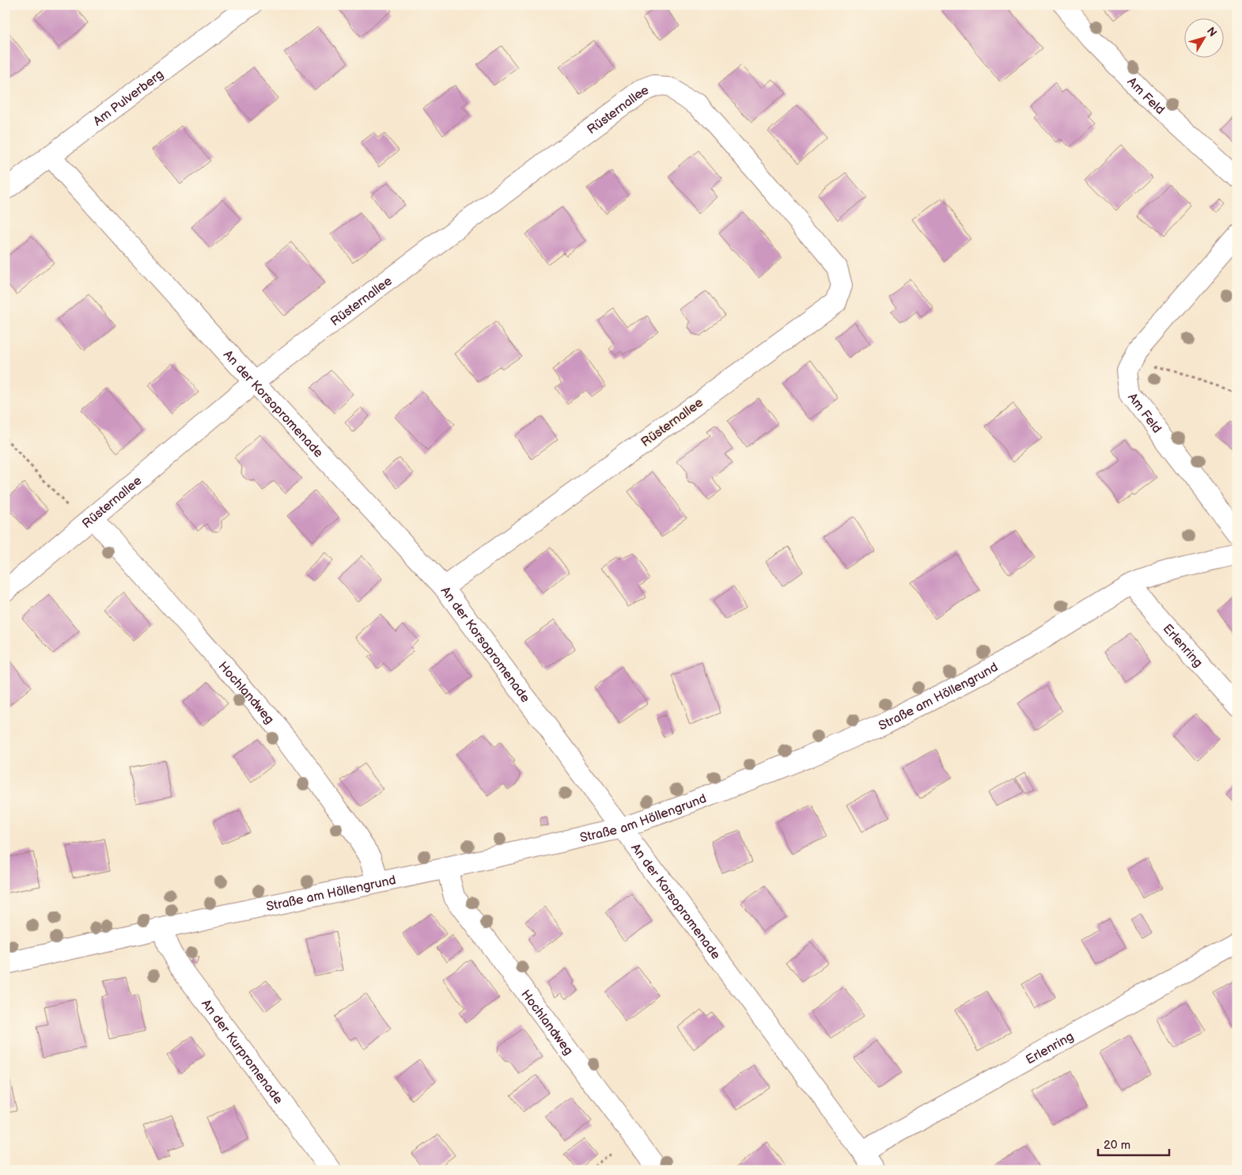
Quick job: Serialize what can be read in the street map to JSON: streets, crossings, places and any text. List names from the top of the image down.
{
  "streets": {
    "street": [
      "Am Feld",
      "Am Pulverberg",
      "Rüsternallee",
      "An der Korsopromenade",
      "Erlenring",
      "Hochlandweg",
      "Straße am Höllengrund",
      "An der Kurpromenade"
    ]
  },
  "crossings": [
    ["Am Pulverberg", "An der Korsopromenade"],
    ["Rüsternallee", "An der Korsopromenade"],
    ["Rüsternallee", "Hochlandweg"],
    ["An der Korsopromenade", "Erlenring"],
    ["An der Korsopromenade", "Straße am Höllengrund"],
    ["Erlenring", "Straße am Höllengrund"],
    ["Hochlandweg", "Straße am Höllengrund"],
    ["Straße am Höllengrund", "An der Kurpromenade"]
  ],
  "scale_bar": "20 m",
  "north": "top right"
}
